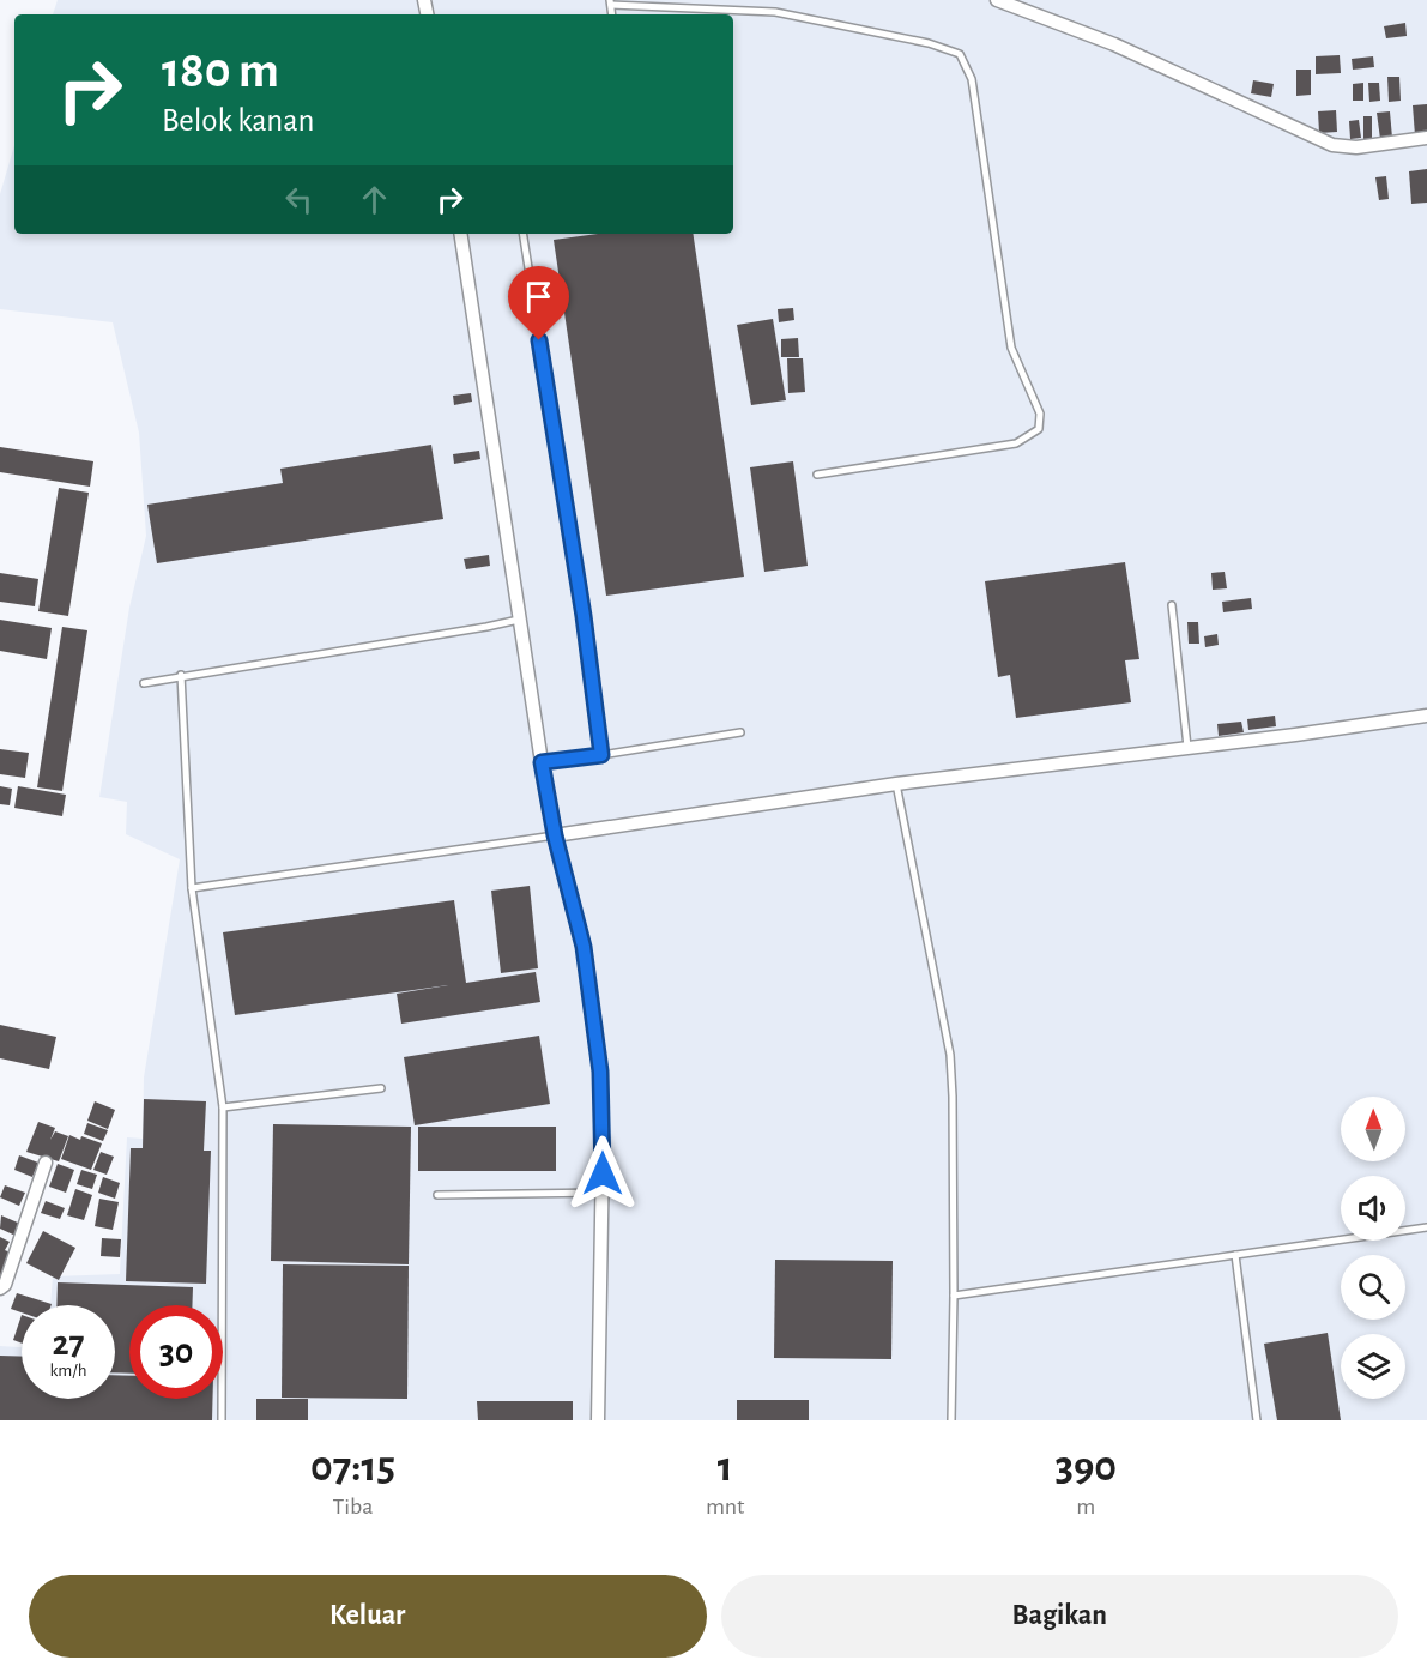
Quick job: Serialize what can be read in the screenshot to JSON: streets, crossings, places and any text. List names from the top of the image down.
{
  "north": "top",
  "page": {
    "turn": ["180 m", "Belok kanan"],
    "speed": "27 km/h",
    "limit": "30",
    "eta": [
      "07:15",
      "Tiba",
      "1",
      "mnt",
      "390",
      "m"
    ],
    "buttons": ["Keluar", "Bagikan"]
  }
}
